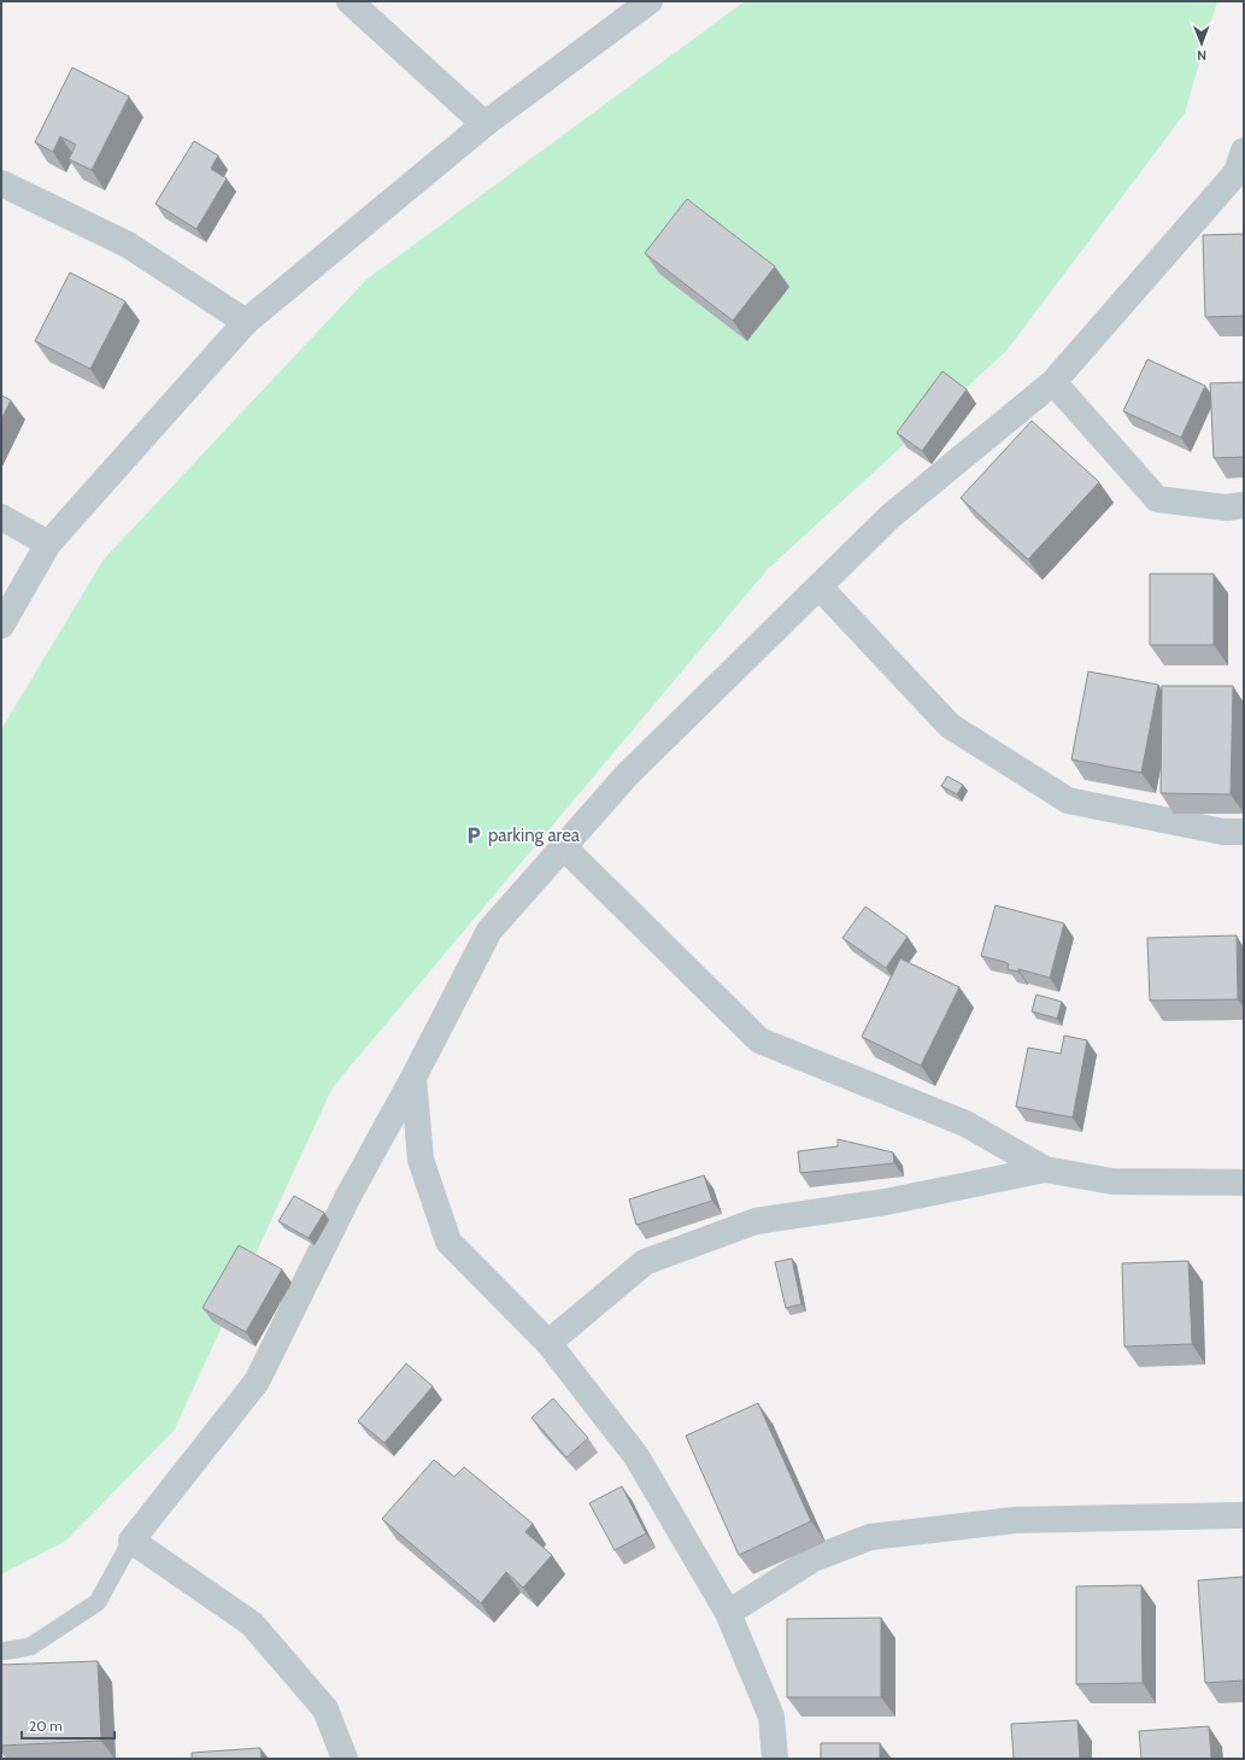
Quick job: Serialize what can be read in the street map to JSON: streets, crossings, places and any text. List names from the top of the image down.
{
  "places": {
    "parking": ["parking area"]
  },
  "scale_bar": "20 m",
  "north": "bottom"
}
